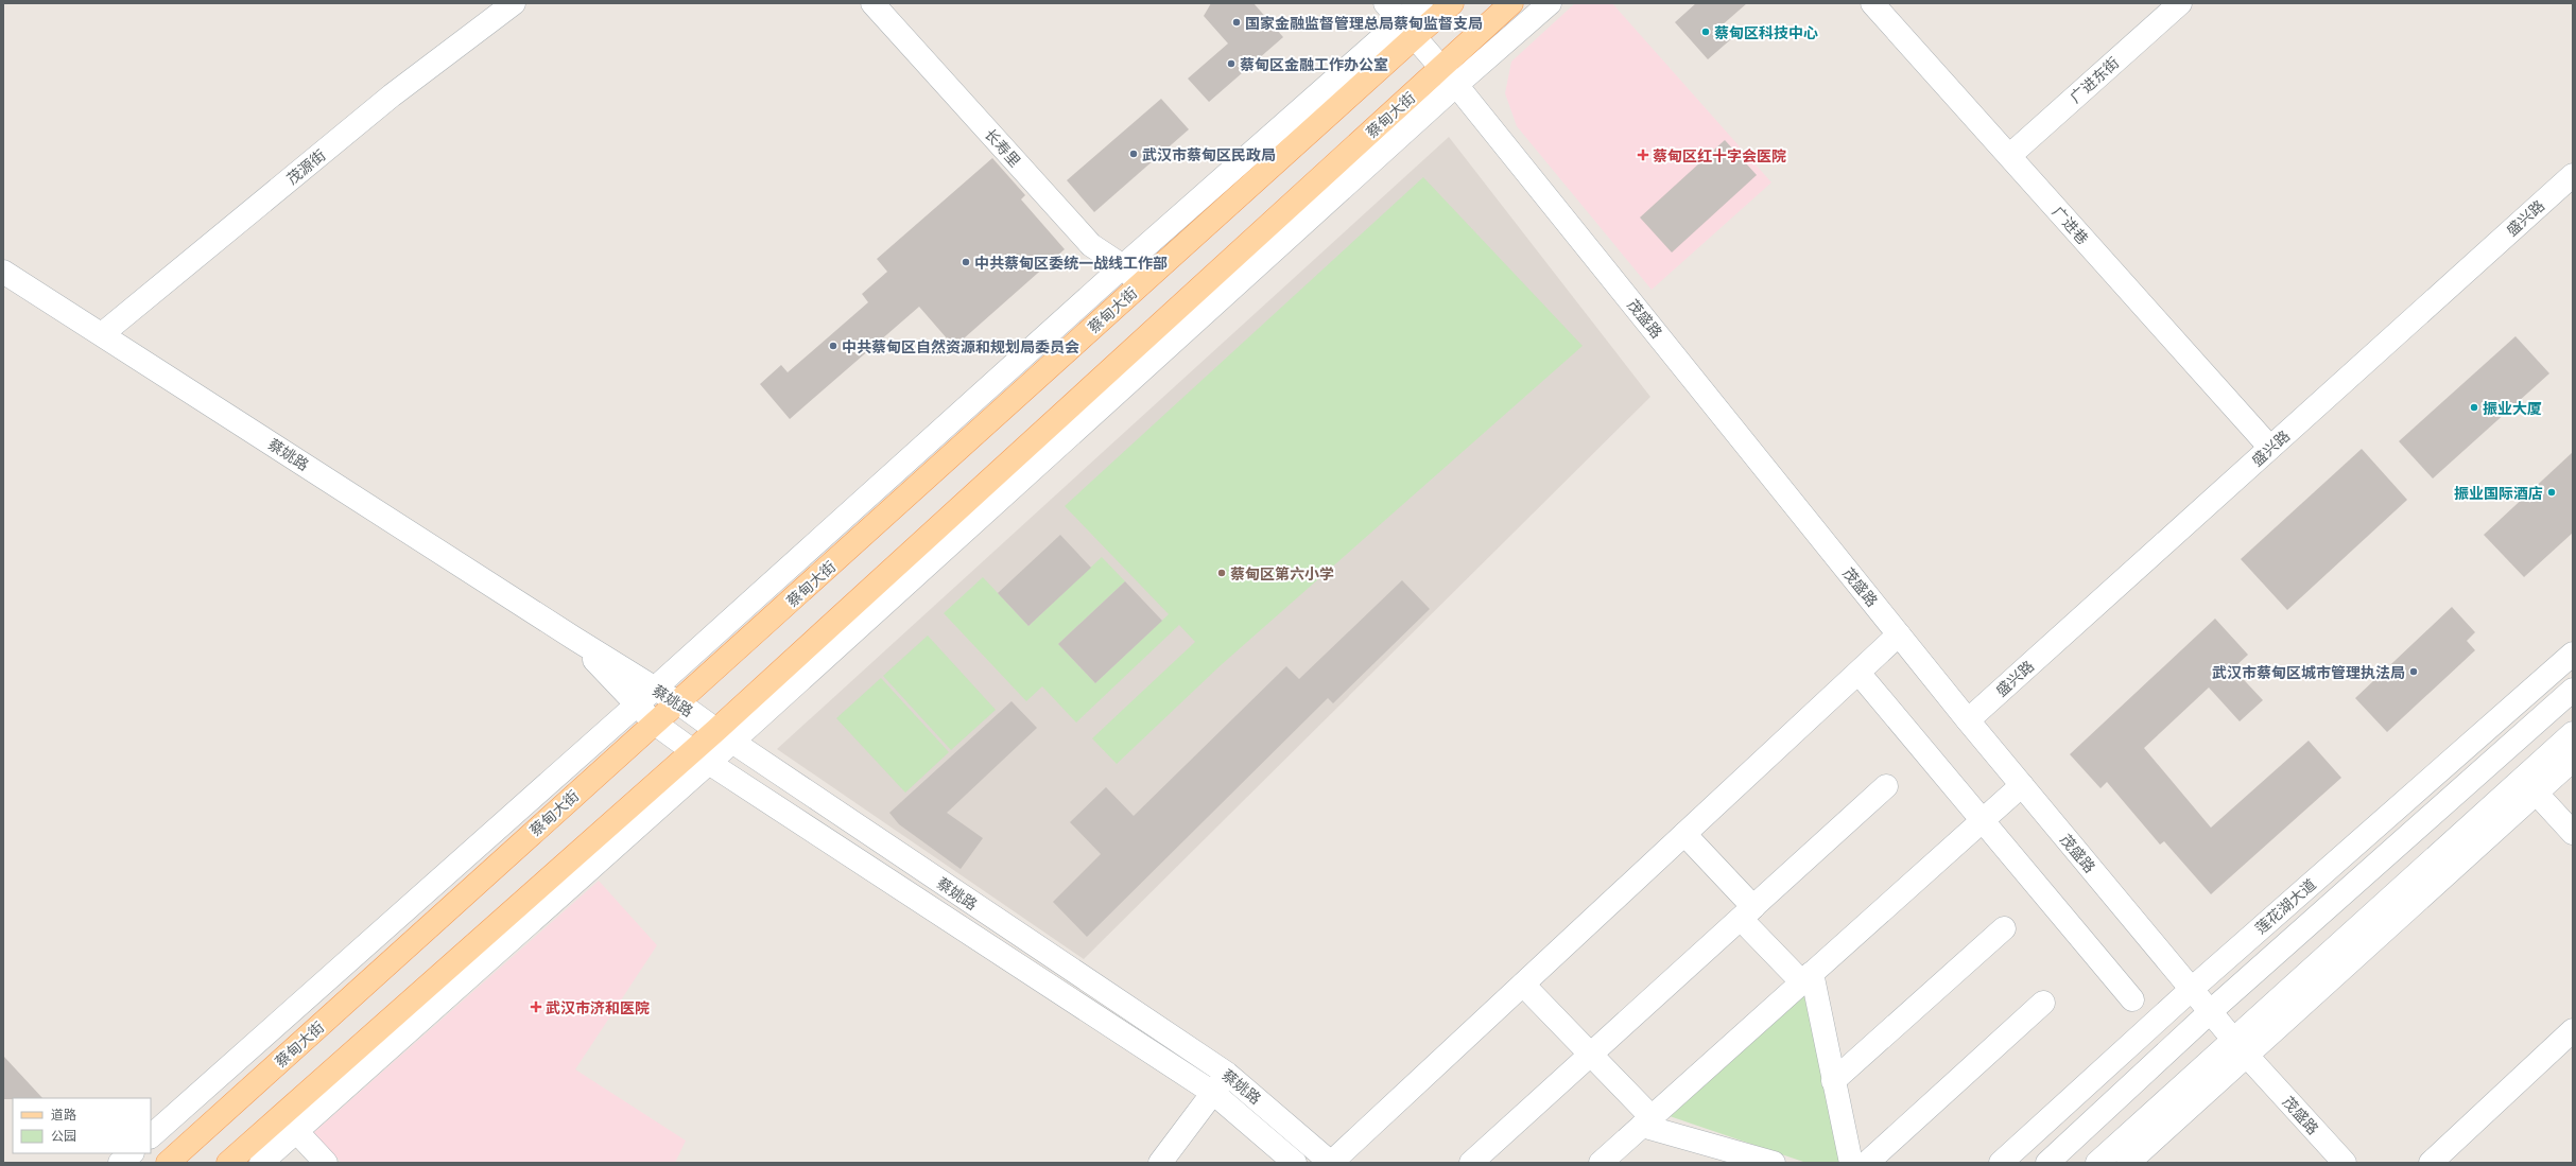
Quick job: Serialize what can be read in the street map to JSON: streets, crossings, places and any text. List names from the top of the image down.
{
  "streets": {
    "main road": ["蔡甸大街"],
    "street": [
      "广进东街",
      "长寿里",
      "茂源街",
      "盛兴路",
      "广进巷",
      "茂盛路",
      "蔡姚路",
      "莲花湖大道"
    ]
  },
  "crossings": [
    ["广进东街", "广进巷"],
    ["蔡甸大街", "长寿里"],
    ["蔡甸大街", "茂盛路"],
    ["蔡甸大街", "蔡姚路"],
    ["茂源街", "蔡姚路"],
    ["盛兴路", "广进巷"],
    ["盛兴路", "茂盛路"],
    ["茂盛路", "莲花湖大道"]
  ],
  "places": {
    "other": [
      "国家金融监督管理总局蔡甸监督支局",
      "蔡甸区科技中心",
      "蔡甸区金融工作办公室",
      "武汉市蔡甸区民政局",
      "中共蔡甸区委统一战线工作部",
      "中共蔡甸区自然资源和规划局委员会",
      "振业大厦",
      "振业国际酒店",
      "蔡甸区第六小学",
      "武汉市蔡甸区城市管理执法局"
    ],
    "health": ["蔡甸区红十字会医院", "武汉市济和医院"]
  },
  "legend": ["道路", "公园"]
}
